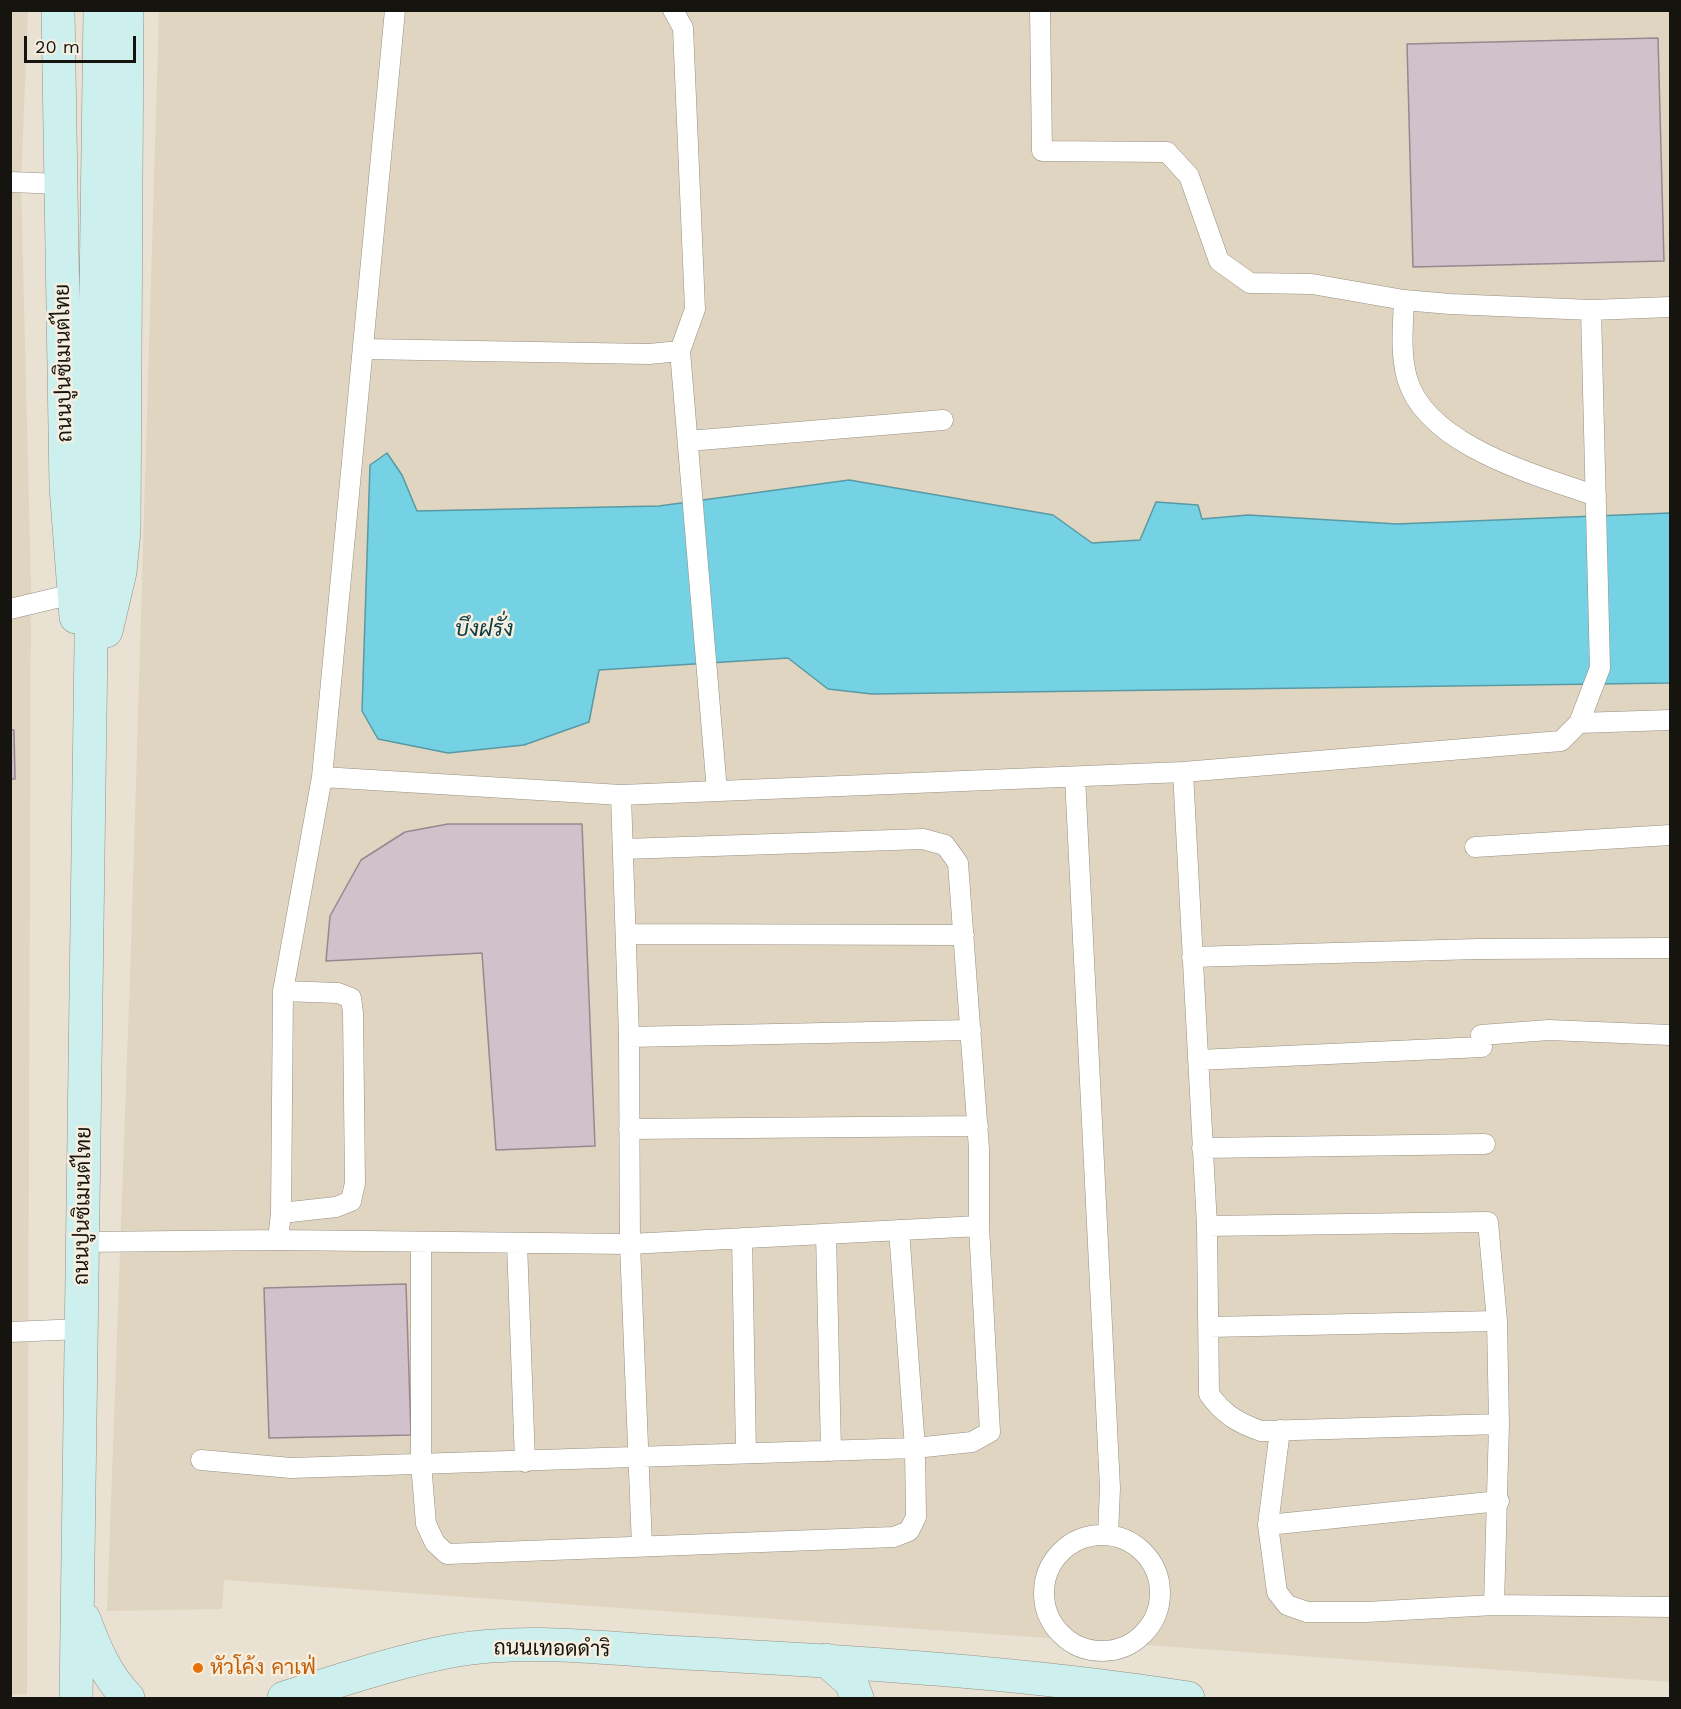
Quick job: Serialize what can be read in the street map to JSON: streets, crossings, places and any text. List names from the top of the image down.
{
  "streets": {
    "street": ["ถนนปูนซิเมนต์ไทย", "ถนนเทอดดำริ"]
  },
  "water": ["บึงฝรั่ง"],
  "places": ["หัวโค้ง คาเฟ่"],
  "scale_bar": "20 m"
}
